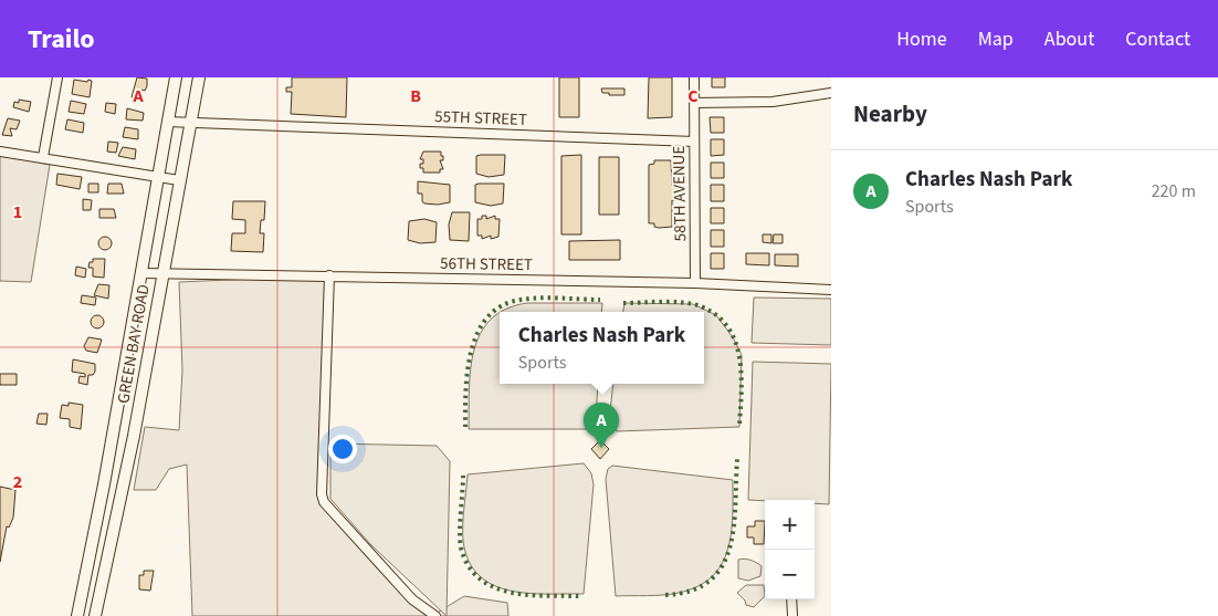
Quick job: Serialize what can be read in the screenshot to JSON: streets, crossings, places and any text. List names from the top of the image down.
{
  "streets": {
    "main road": ["GREEN BAY ROAD"],
    "street": ["55TH STREET", "58TH AVENUE", "56TH STREET"]
  },
  "crossings": [
    ["55TH STREET", "58TH AVENUE"],
    ["55TH STREET", "GREEN BAY ROAD"],
    ["58TH AVENUE", "56TH STREET"],
    ["56TH STREET", "GREEN BAY ROAD"]
  ],
  "page": {
    "header": "Trailo",
    "nav": [
      "Home",
      "Map",
      "About",
      "Contact"
    ],
    "heading": "Nearby",
    "list": [
      {
        "mark": "A",
        "name": "Charles Nash Park",
        "note": "Sports",
        "value": "220 m"
      }
    ],
    "popup": ["Charles Nash Park", "Sports"],
    "pins": "A",
    "map_buttons": ["+", "−"]
  },
  "grid": {
    "columns": ["A", "B", "C"],
    "rows": ["1", "2"]
  }
}
